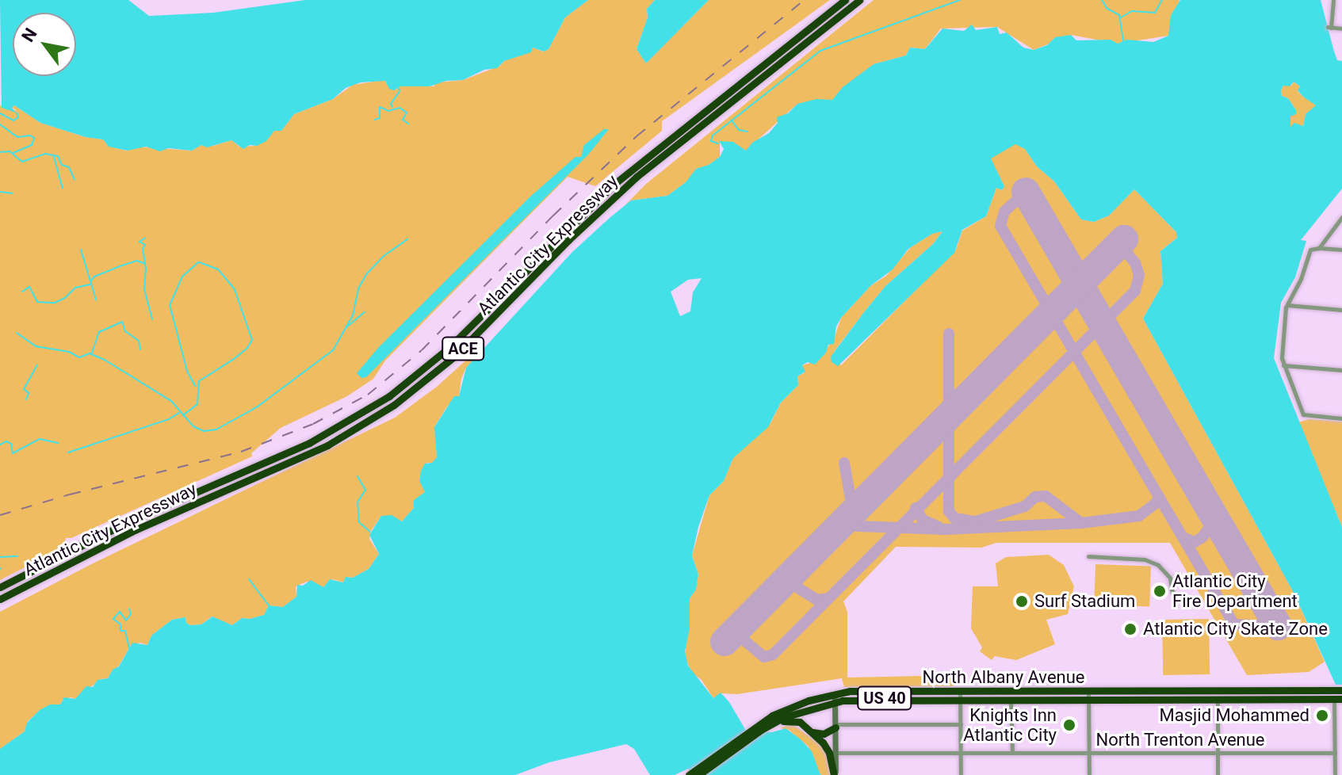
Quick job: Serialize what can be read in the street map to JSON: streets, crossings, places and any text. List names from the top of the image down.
{
  "streets": {
    "highway": [
      "Atlantic City Expressway",
      "ACE",
      "North Albany Avenue",
      "US 40"
    ],
    "street": ["North Trenton Avenue"]
  },
  "places": [
    "Atlantic City Fire Department",
    "Surf Stadium",
    "Atlantic City Skate Zone",
    "Masjid Mohammed",
    "Knights Inn Atlantic City"
  ],
  "north": "top left"
}
